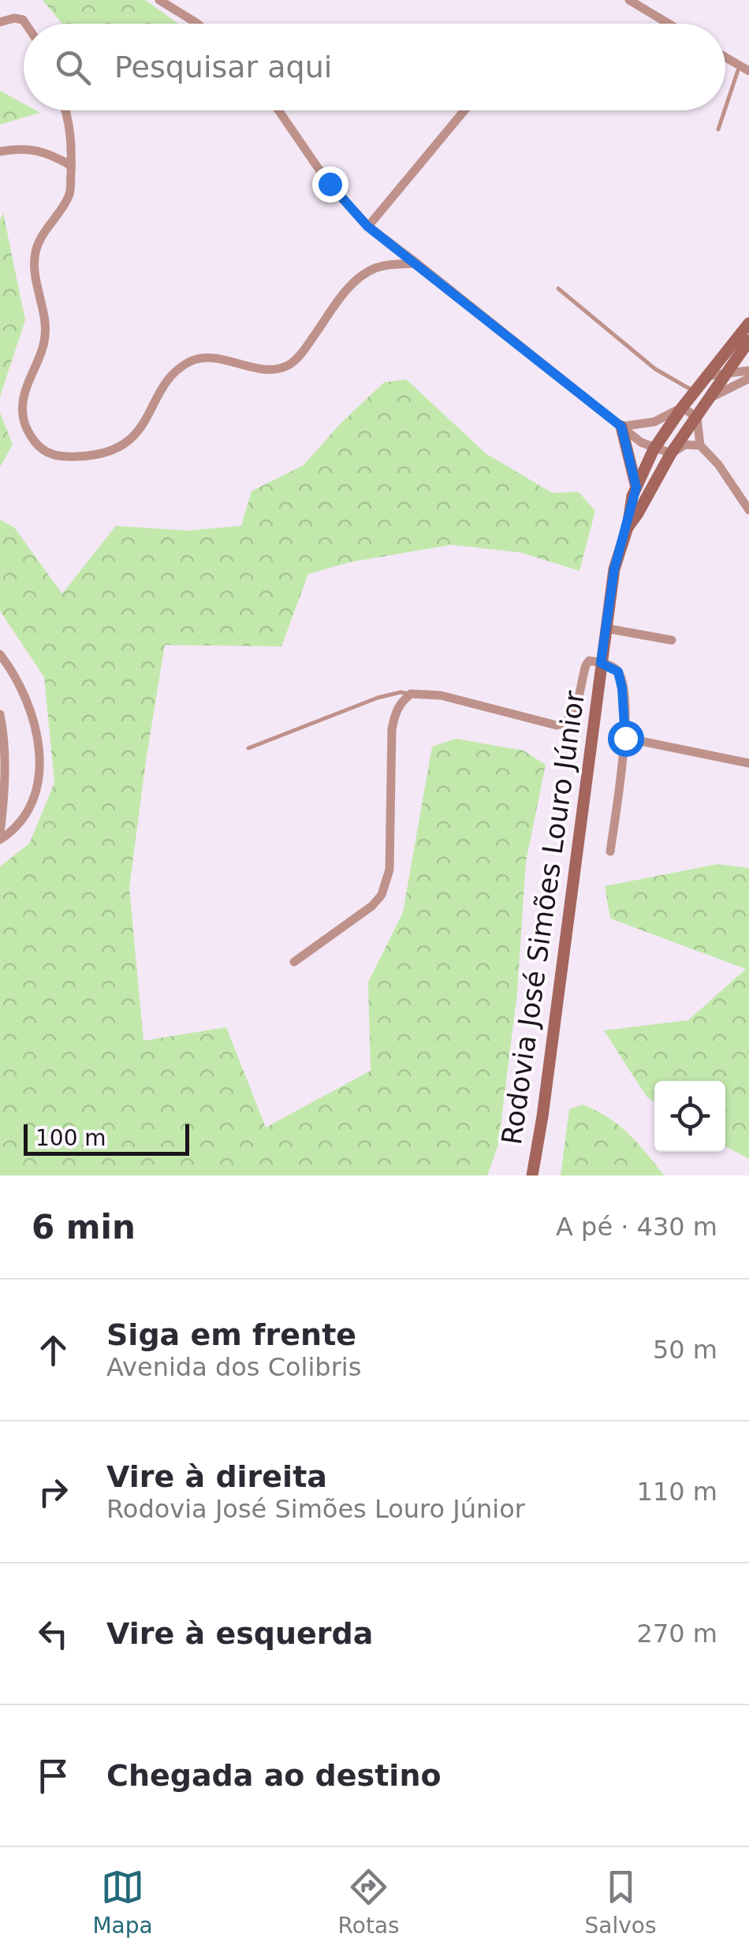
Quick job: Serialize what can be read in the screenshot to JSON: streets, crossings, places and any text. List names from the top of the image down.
{
  "streets": {
    "main road": ["Rodovia José Simões Louro Júnior"]
  },
  "scale_bar": "100 m",
  "page": {
    "search": "Pesquisar aqui",
    "scale": "100 m",
    "heading": ["6 min", "A pé · 430 m"],
    "list": [
      ["Siga em frente", "Avenida dos Colibris", "50 m"],
      ["Vire à direita", "Rodovia José Simões Louro Júnior", "110 m"],
      ["Vire à esquerda", "270 m"],
      "Chegada ao destino"
    ],
    "nav": ["Mapa", "Rotas", "Salvos"]
  }
}
